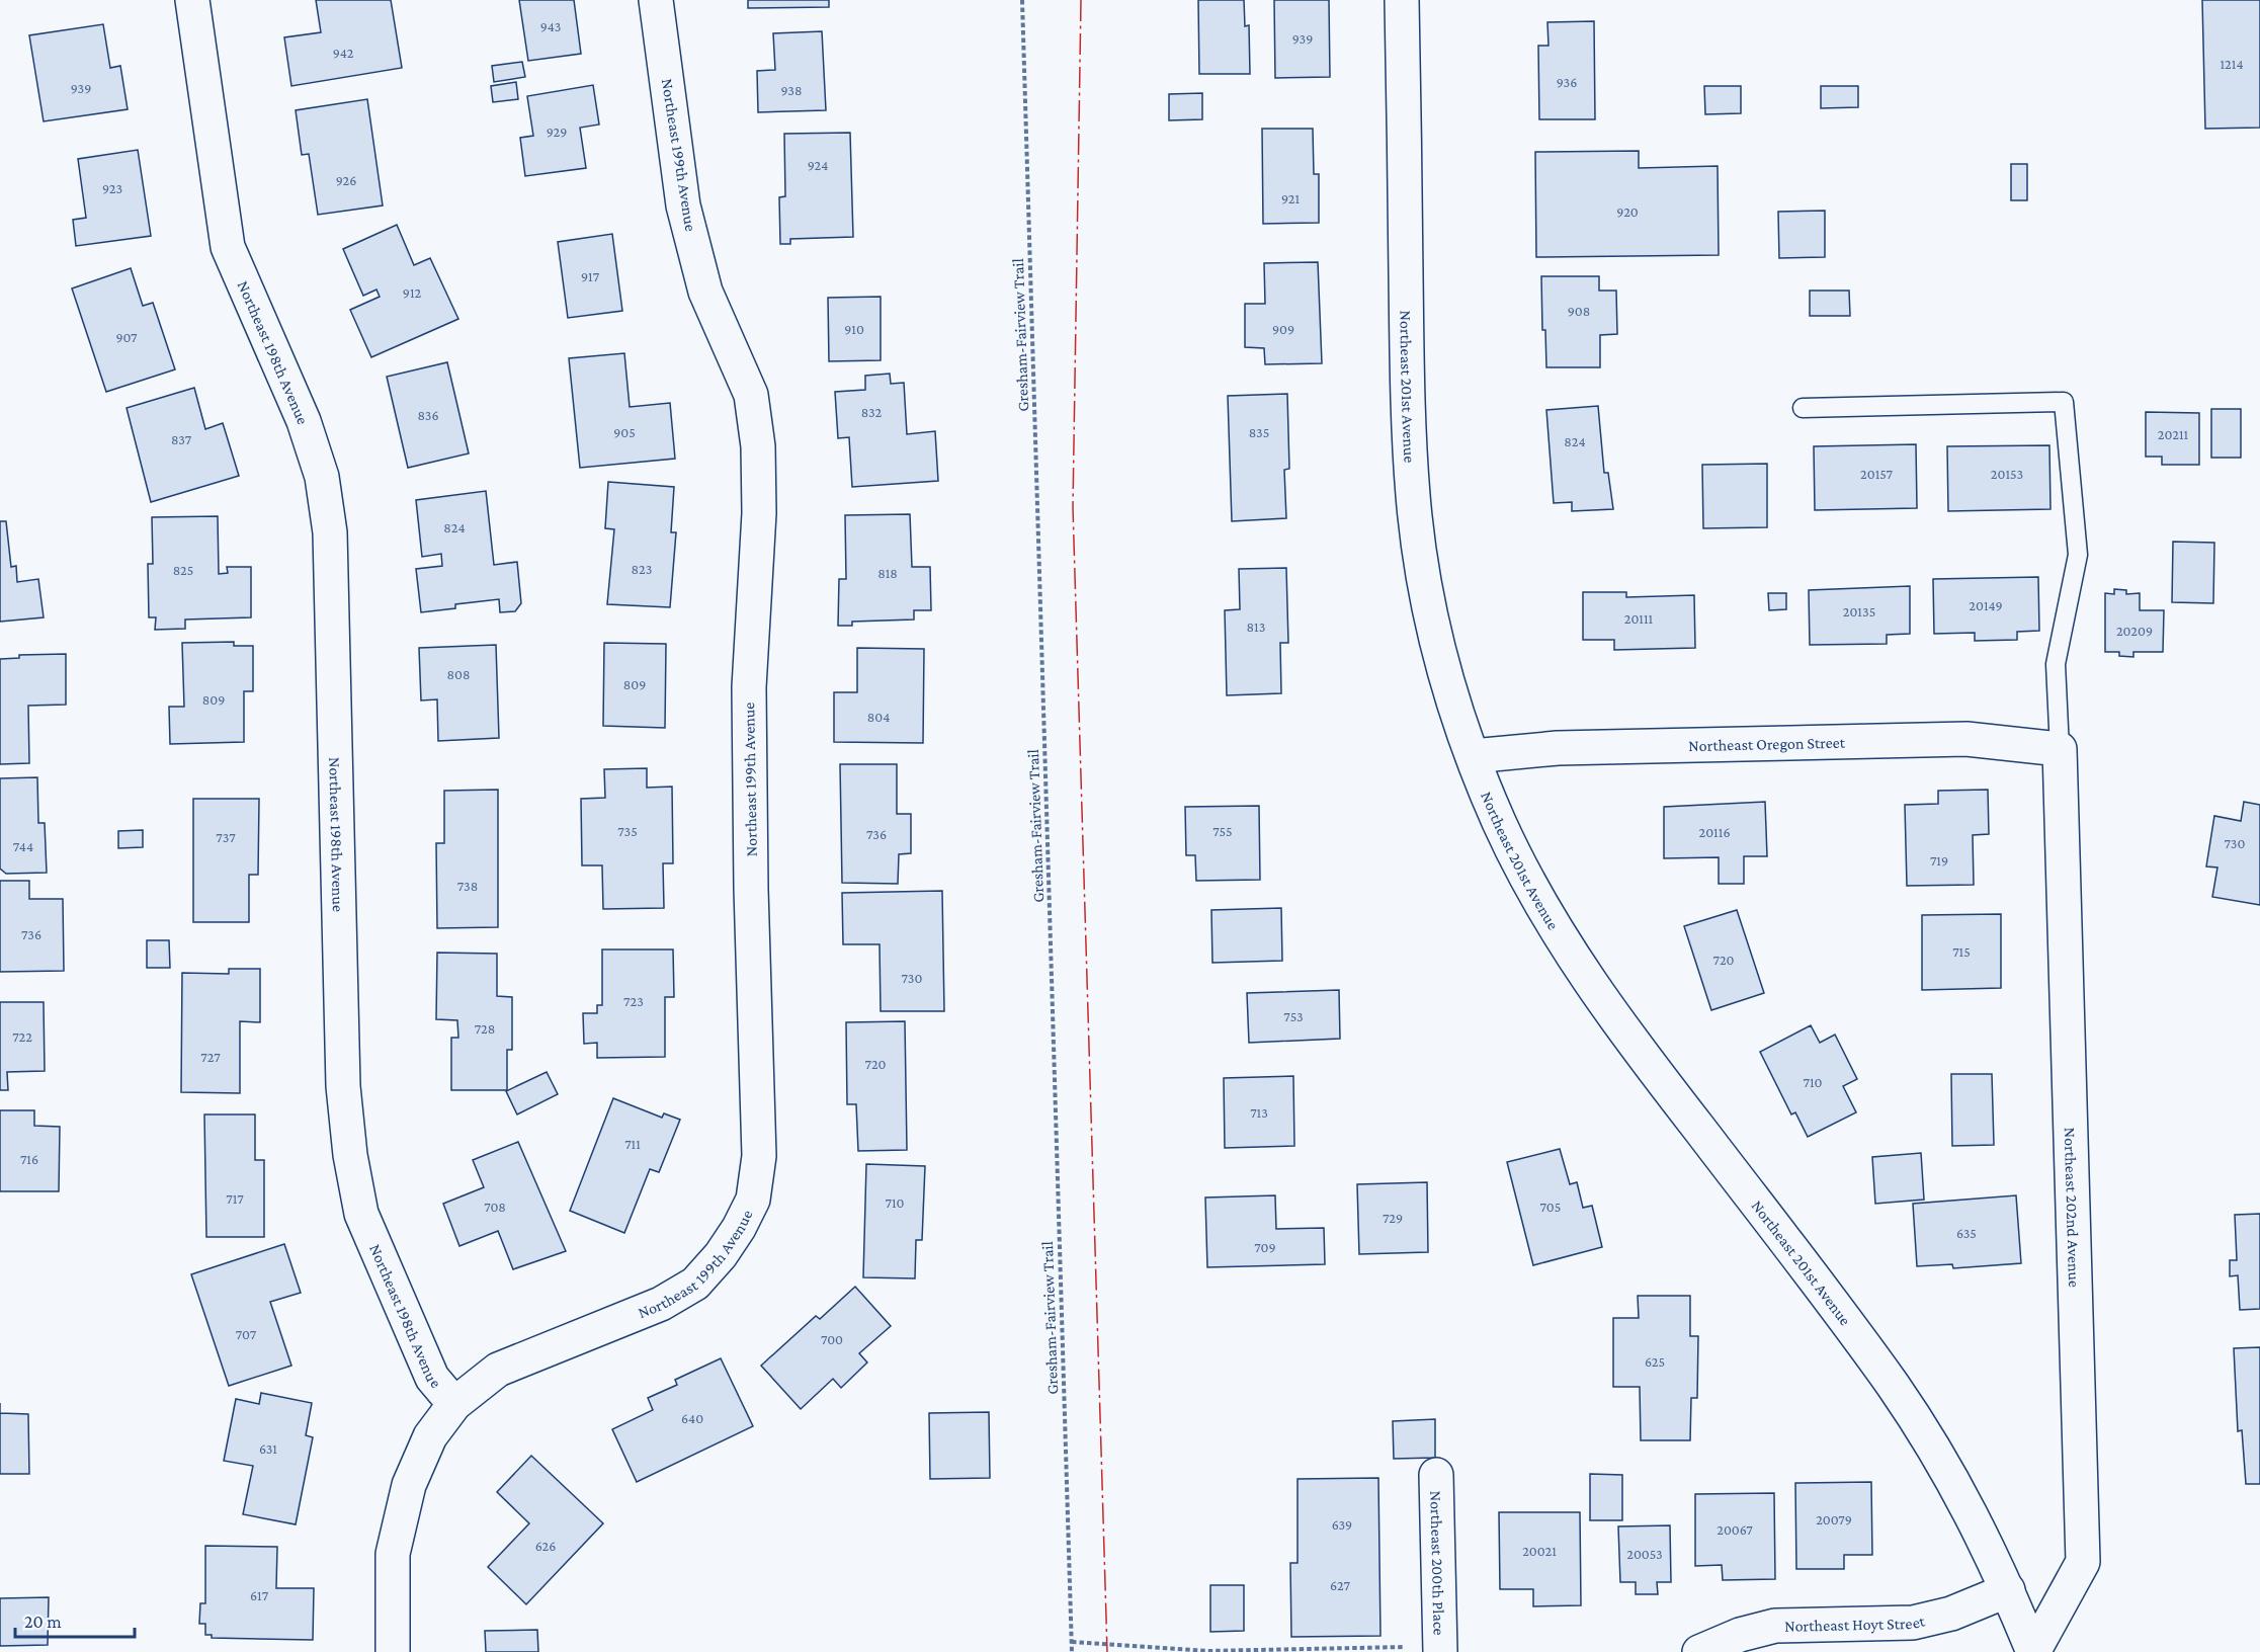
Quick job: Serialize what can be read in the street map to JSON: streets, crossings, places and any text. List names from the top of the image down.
{
  "streets": {
    "street": [
      "Northeast 199th Avenue",
      "Northeast 198th Avenue",
      "Northeast 201st Avenue",
      "Northeast Oregon Street",
      "Northeast 202nd Avenue",
      "Northeast 200th Place",
      "Northeast Hoyt Street"
    ],
    "path": ["Gresham-Fairview Trail"]
  },
  "crossings": [
    ["Northeast 199th Avenue", "Northeast 198th Avenue"],
    ["Northeast 201st Avenue", "Northeast Oregon Street"],
    ["Northeast 201st Avenue", "Northeast 202nd Avenue"],
    ["Northeast 201st Avenue", "Northeast Hoyt Street"],
    ["Northeast Oregon Street", "Northeast 202nd Avenue"],
    ["Northeast 202nd Avenue", "Northeast Hoyt Street"]
  ],
  "house_numbers": [
    "943",
    "939",
    "942",
    "1214",
    "936",
    "939",
    "938",
    "929",
    "924",
    "926",
    "923",
    "921",
    "920",
    "917",
    "912",
    "908",
    "910",
    "909",
    "907",
    "832",
    "836",
    "905",
    "835",
    "20211",
    "837",
    "824",
    "20157",
    "20153",
    "824",
    "823",
    "825",
    "818",
    "20149",
    "20135",
    "20111",
    "813",
    "20209",
    "808",
    "809",
    "809",
    "804",
    "735",
    "755",
    "20116",
    "736",
    "737",
    "730",
    "744",
    "719",
    "738",
    "736",
    "715",
    "720",
    "730",
    "723",
    "753",
    "728",
    "722",
    "727",
    "720",
    "710",
    "713",
    "711",
    "716",
    "717",
    "710",
    "708",
    "705",
    "729",
    "635",
    "709",
    "707",
    "700",
    "625",
    "640",
    "631",
    "20079",
    "639",
    "20067",
    "626",
    "20021",
    "20053",
    "627",
    "617"
  ],
  "scale_bar": "20 m"
}
